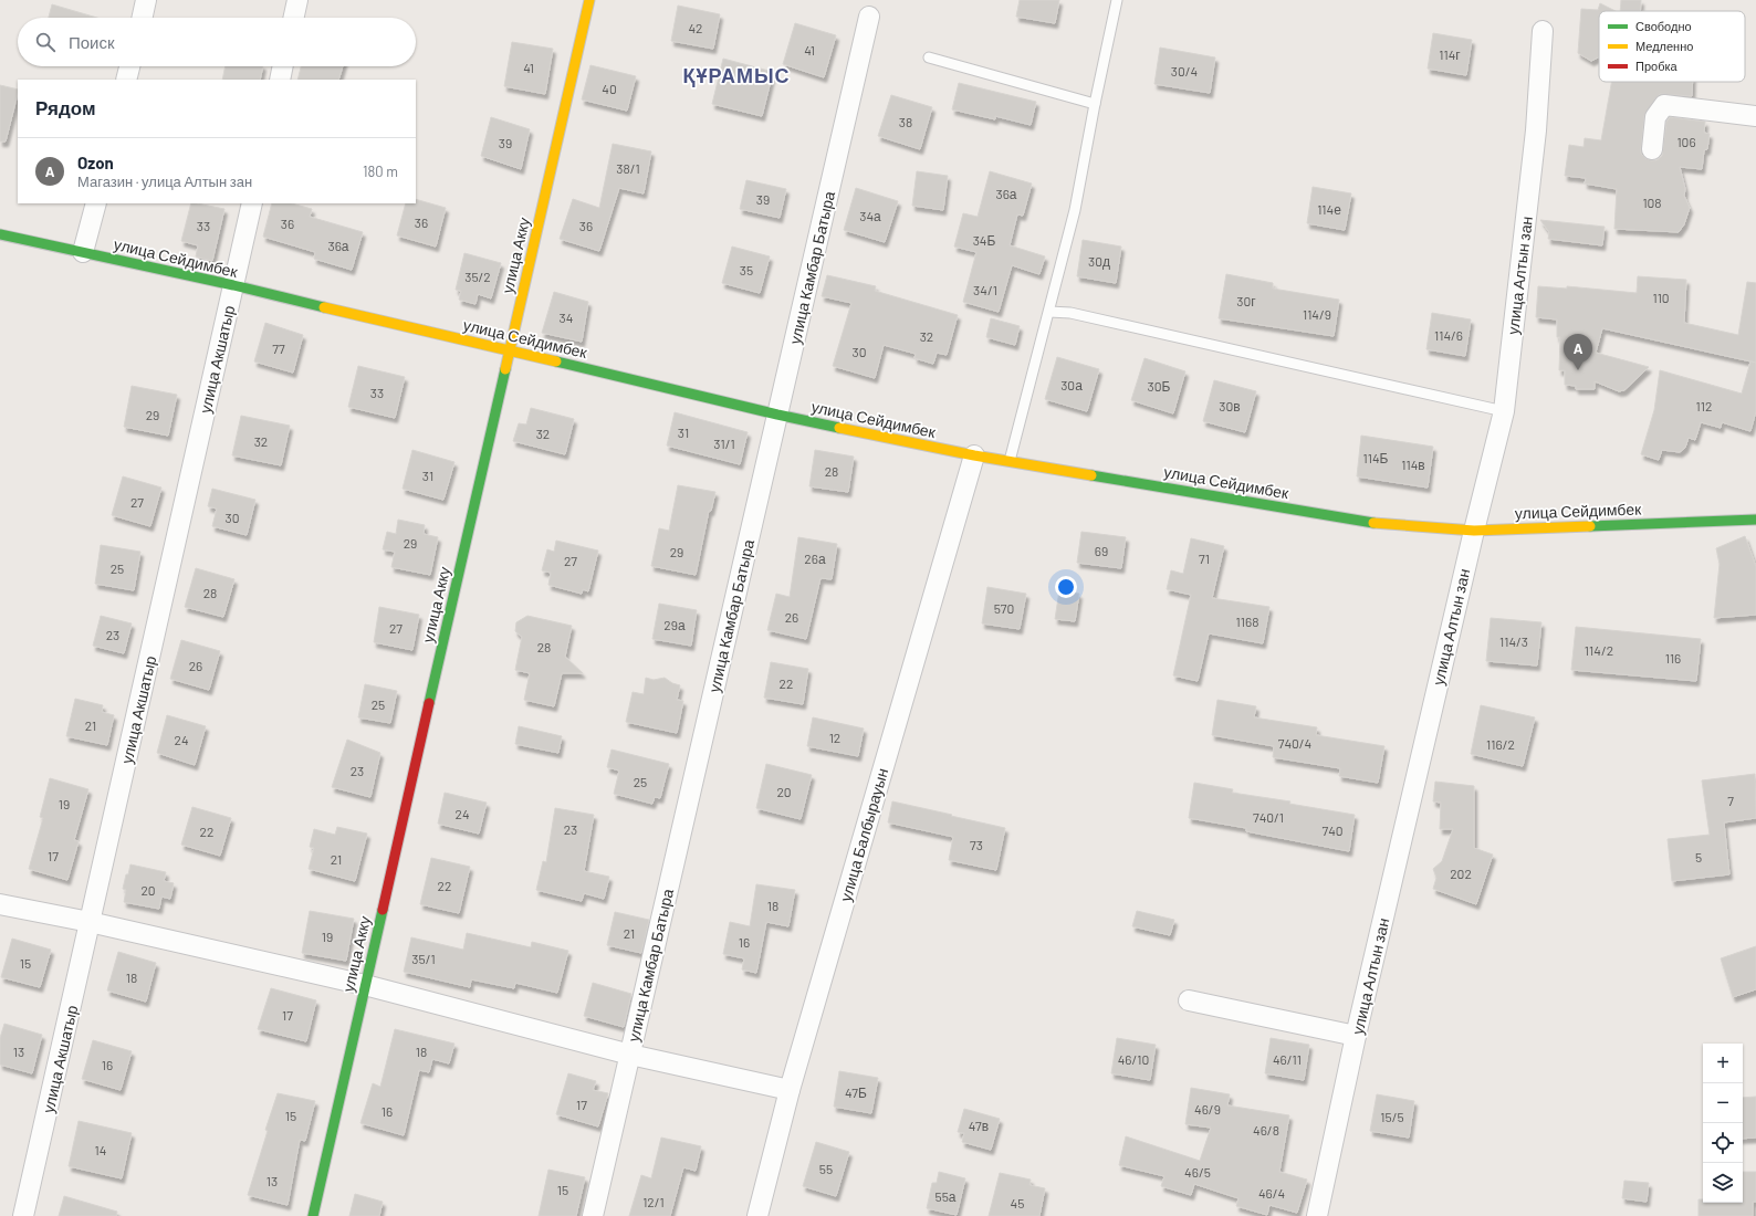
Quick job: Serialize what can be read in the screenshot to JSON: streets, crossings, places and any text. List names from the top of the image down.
{
  "streets": {
    "street": [
      "улица Акку",
      "улица Сейдимбек",
      "улица Камбар Батыра",
      "улица Алтын зан",
      "улица Акшатыр",
      "улица Балбырауын"
    ]
  },
  "crossings": [
    ["улица Акку", "улица Сейдимбек"],
    ["улица Сейдимбек", "улица Камбар Батыра"],
    ["улица Сейдимбек", "улица Алтын зан"],
    ["улица Сейдимбек", "улица Акшатыр"],
    ["улица Сейдимбек", "улица Балбырауын"]
  ],
  "districts": ["ҚҰРАМЫС"],
  "house_numbers": [
    "42",
    "41",
    "114г",
    "41",
    "30/4",
    "40",
    "38",
    "106",
    "39",
    "38/1",
    "36а",
    "39",
    "108",
    "114е",
    "34а",
    "36",
    "36",
    "33",
    "36",
    "34Б",
    "36а",
    "30д",
    "35",
    "35/2",
    "34/1",
    "110",
    "30г",
    "114/9",
    "34",
    "114/6",
    "32",
    "77",
    "30",
    "30а",
    "30Б",
    "33",
    "30в",
    "112",
    "29",
    "31",
    "32",
    "32",
    "31/1",
    "114Б",
    "114в",
    "28",
    "31",
    "27",
    "30",
    "29",
    "69",
    "29",
    "26а",
    "71",
    "27",
    "25",
    "28",
    "570",
    "26",
    "1168",
    "29а",
    "27",
    "23",
    "114/3",
    "28",
    "114/2",
    "116",
    "26",
    "22",
    "25",
    "21",
    "12",
    "24",
    "740/4",
    "116/2",
    "23",
    "25",
    "20",
    "7",
    "19",
    "24",
    "740/1",
    "23",
    "740",
    "22",
    "73",
    "17",
    "5",
    "21",
    "202",
    "22",
    "20",
    "18",
    "21",
    "19",
    "16",
    "35/1",
    "15",
    "18",
    "17",
    "13",
    "18",
    "46/10",
    "46/11",
    "16",
    "47Б",
    "17",
    "46/9",
    "16",
    "15",
    "15/5",
    "47в",
    "46/8",
    "14",
    "55",
    "46/5",
    "13",
    "15",
    "46/4",
    "55а",
    "12/1",
    "45"
  ],
  "legend": ["Свободно", "Медленно", "Пробка"],
  "page": {
    "search": "Поиск",
    "heading": "Рядом",
    "list": [
      {
        "mark": "A",
        "name": "Ozon",
        "note": "Магазин · улица Алтын зан",
        "value": "180 m"
      }
    ],
    "pins": "A",
    "map_buttons": ["+", "−"]
  }
}
